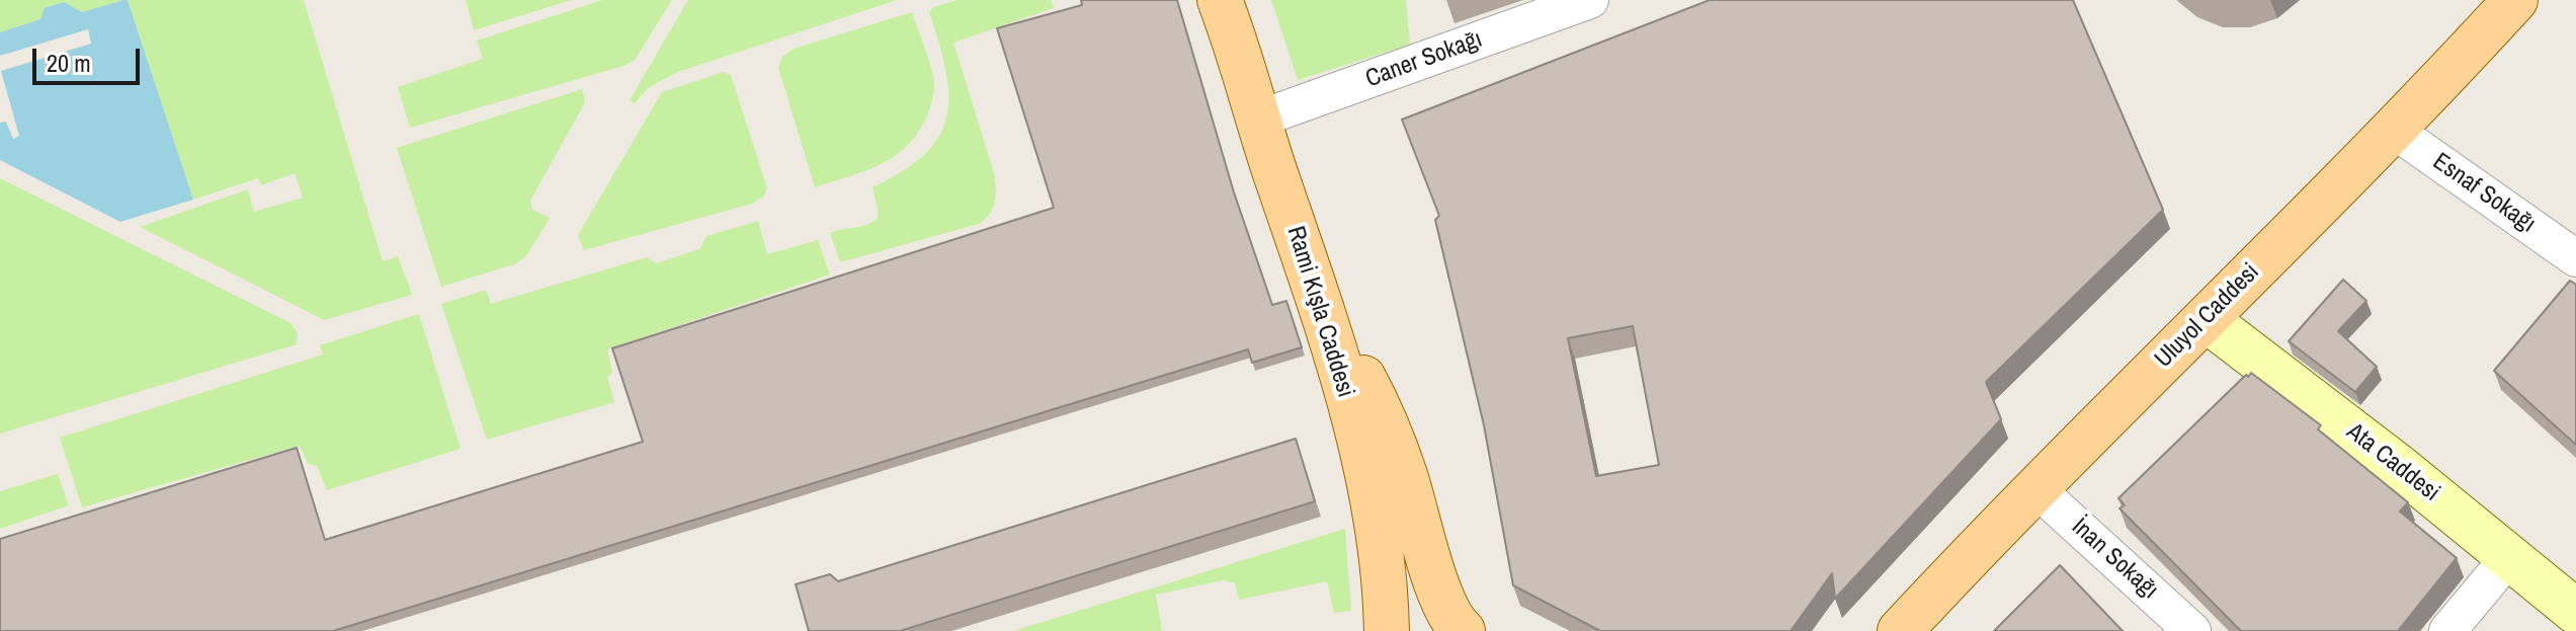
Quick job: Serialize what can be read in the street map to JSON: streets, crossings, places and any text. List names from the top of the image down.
{
  "streets": {
    "main road": ["Rami Kışla Caddesi", "Uluyol Caddesi"],
    "street": [
      "Caner Sokağı",
      "Esnaf Sokağı",
      "Ata Caddesi",
      "İnan Sokağı"
    ]
  },
  "crossings": [
    ["Caner Sokağı", "Rami Kışla Caddesi"],
    ["Esnaf Sokağı", "Uluyol Caddesi"],
    ["Uluyol Caddesi", "Ata Caddesi"],
    ["Uluyol Caddesi", "İnan Sokağı"]
  ],
  "scale_bar": "20 m"
}
